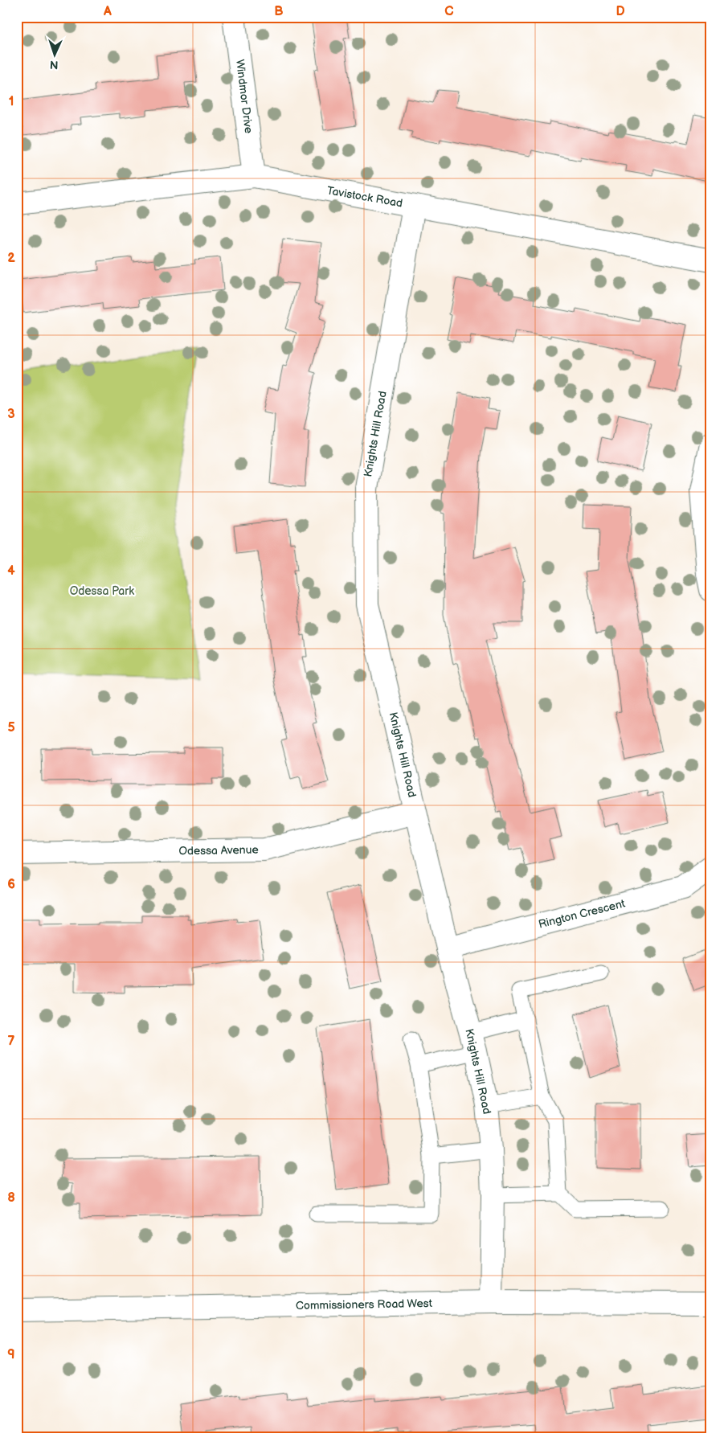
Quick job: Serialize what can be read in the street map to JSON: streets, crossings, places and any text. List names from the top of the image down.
{
  "streets": {
    "street": [
      "Windmor Drive",
      "Tavistock Road",
      "Knights Hill Road",
      "Odessa Avenue",
      "Rington Crescent",
      "Commissioners Road West"
    ]
  },
  "crossings": [
    ["Windmor Drive", "Tavistock Road"],
    ["Tavistock Road", "Knights Hill Road"],
    ["Knights Hill Road", "Odessa Avenue"],
    ["Knights Hill Road", "Rington Crescent"],
    ["Knights Hill Road", "Commissioners Road West"]
  ],
  "parks": ["Odessa Park"],
  "north": "bottom",
  "grid": {
    "columns": [
      "A",
      "B",
      "C",
      "D"
    ],
    "rows": [
      "1",
      "2",
      "3",
      "4",
      "5",
      "6",
      "7",
      "8",
      "9"
    ]
  }
}
